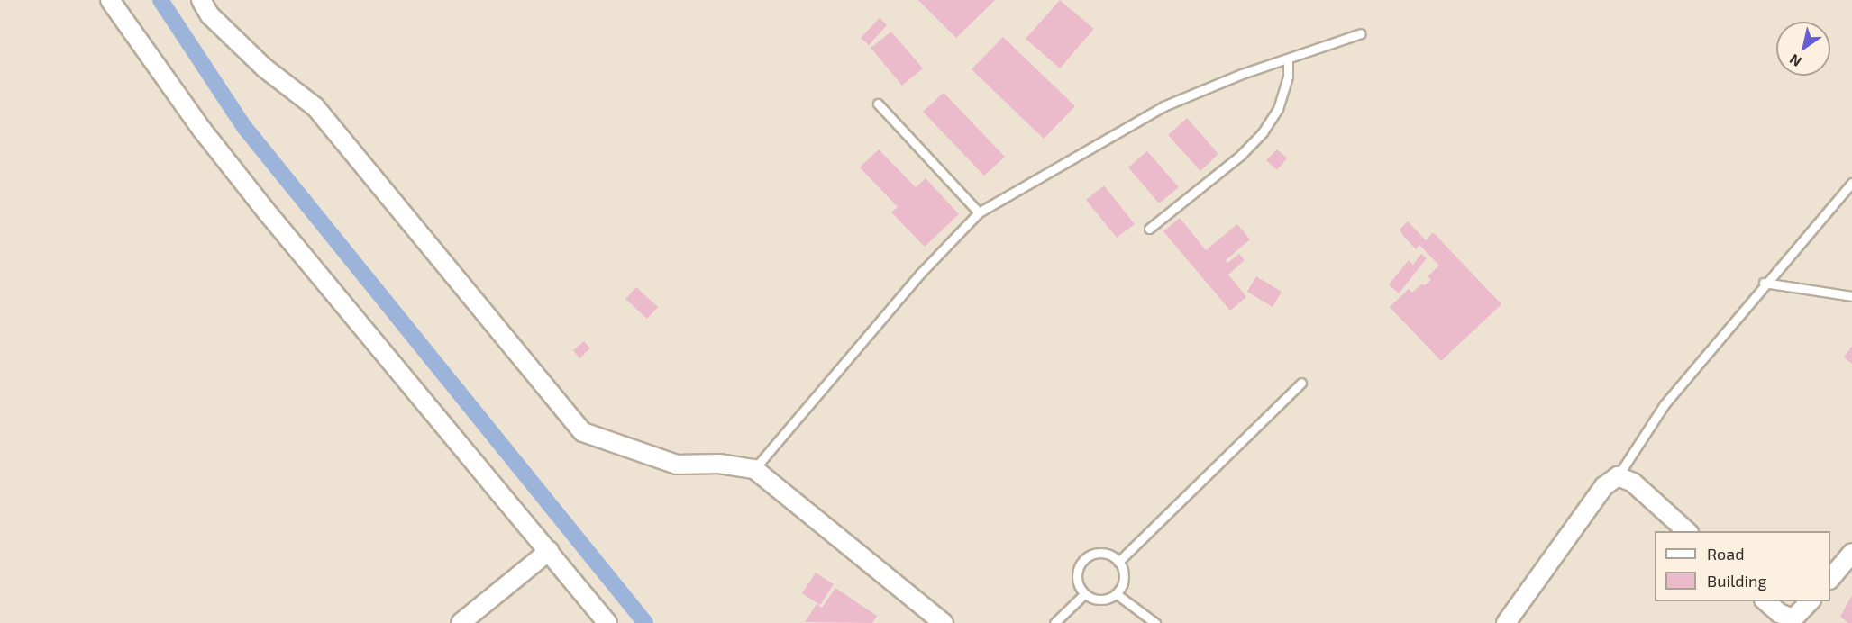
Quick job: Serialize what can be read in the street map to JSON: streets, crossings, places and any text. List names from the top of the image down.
{
  "legend": ["Road", "Building"],
  "north": "bottom left"
}
